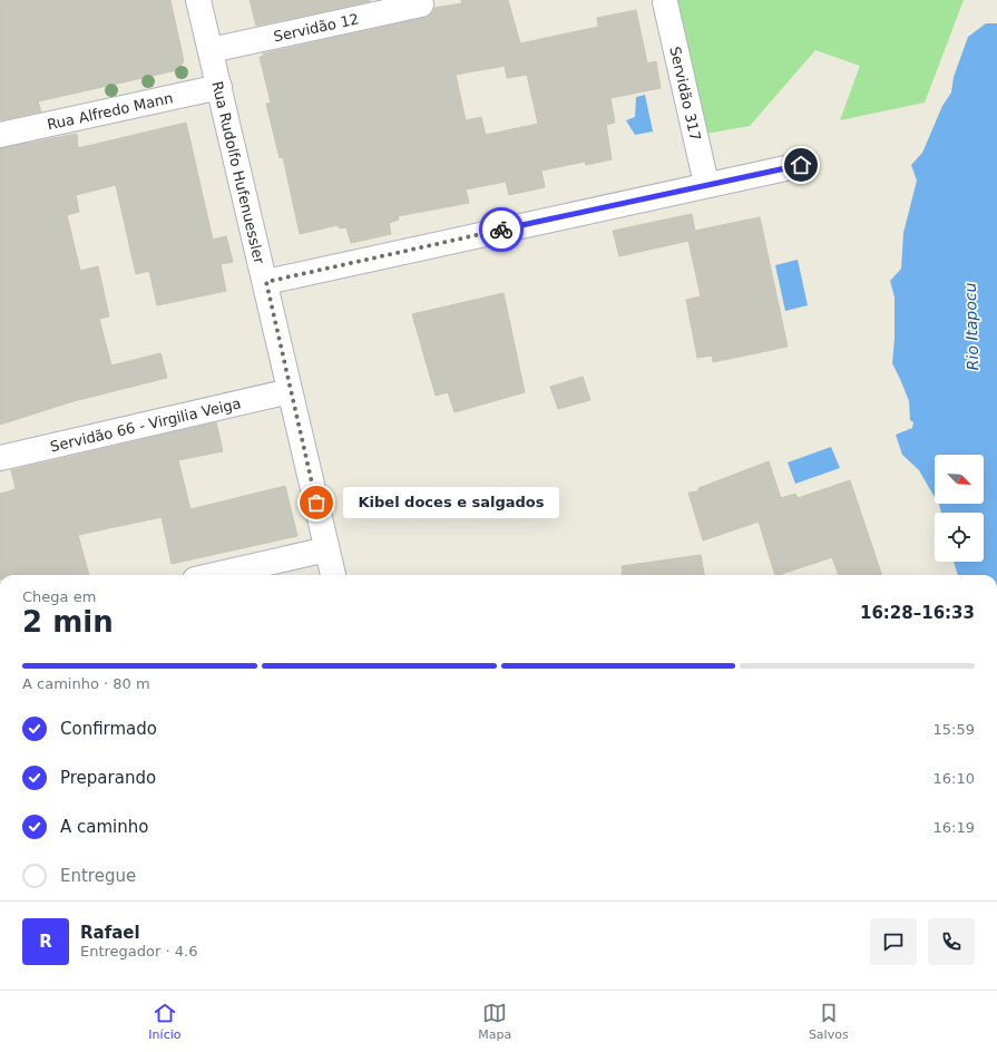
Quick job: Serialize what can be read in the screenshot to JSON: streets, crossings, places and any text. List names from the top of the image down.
{
  "streets": {
    "street": [
      "Servidão 12",
      "Servidão 317",
      "Rua Alfredo Mann",
      "Rua Rudolfo Hufenuessler",
      "Servidão 66 - Virgilia Veiga"
    ]
  },
  "crossings": [
    ["Servidão 12", "Rua Rudolfo Hufenuessler"],
    ["Rua Alfredo Mann", "Rua Rudolfo Hufenuessler"],
    ["Rua Rudolfo Hufenuessler", "Servidão 66 - Virgilia Veiga"]
  ],
  "water": ["Rio Itapocu"],
  "places": ["Kibel doces e salgados"],
  "north": "bottom right",
  "page": {
    "bubble": "Kibel doces e salgados",
    "heading": ["2 min", "Chega em", "16:28–16:33"],
    "panel": ["Rafael", "Entregador · 4.6"],
    "bar": "A caminho · 80 m",
    "list": [
      ["Confirmado", "15:59"],
      ["Preparando", "16:10"],
      ["A caminho", "16:19"],
      "Entregue"
    ],
    "round": "R",
    "tabs": ["Início", "Mapa", "Salvos"]
  }
}
